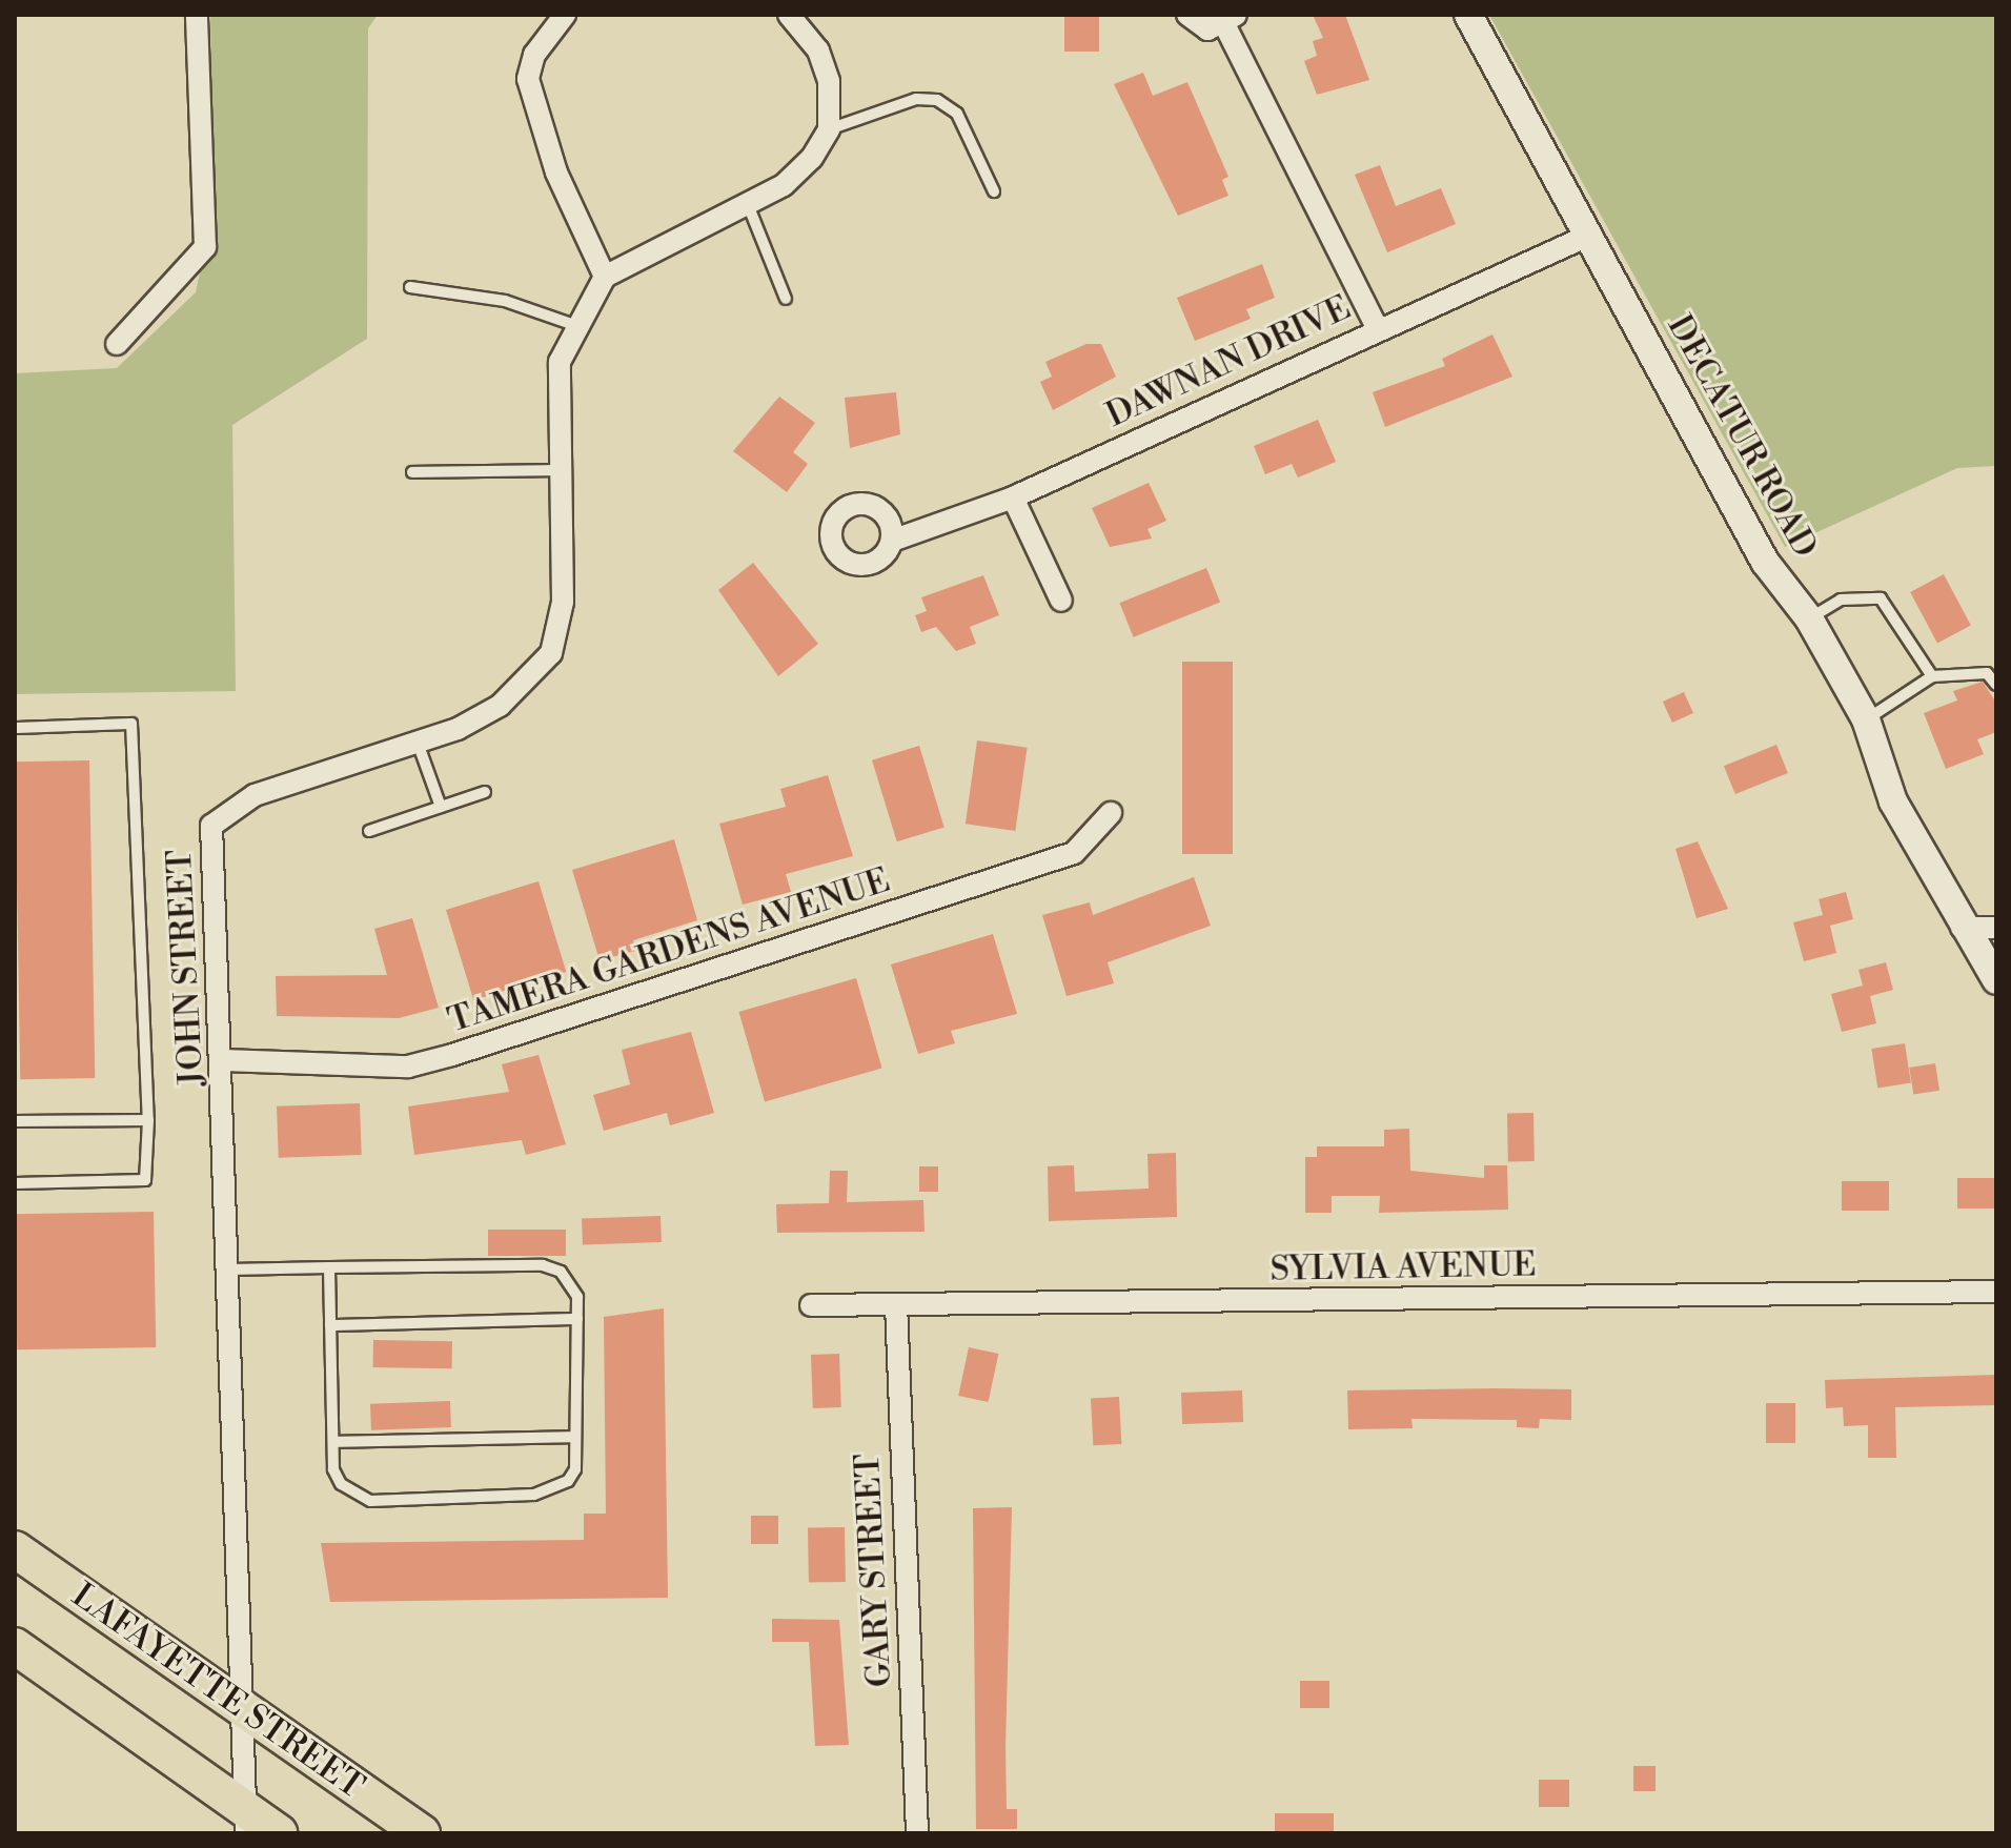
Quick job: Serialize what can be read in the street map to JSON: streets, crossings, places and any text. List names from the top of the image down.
{
  "streets": {
    "highway": ["LAFAYETTE STREET"],
    "street": [
      "DAWNAN DRIVE",
      "DECATUR ROAD",
      "TAMERA GARDENS AVENUE",
      "JOHN STREET",
      "SYLVIA AVENUE",
      "GARY STREET"
    ]
  },
  "crossings": [
    ["DAWNAN DRIVE", "DECATUR ROAD"],
    ["TAMERA GARDENS AVENUE", "JOHN STREET"],
    ["JOHN STREET", "LAFAYETTE STREET"],
    ["SYLVIA AVENUE", "GARY STREET"]
  ]
}
